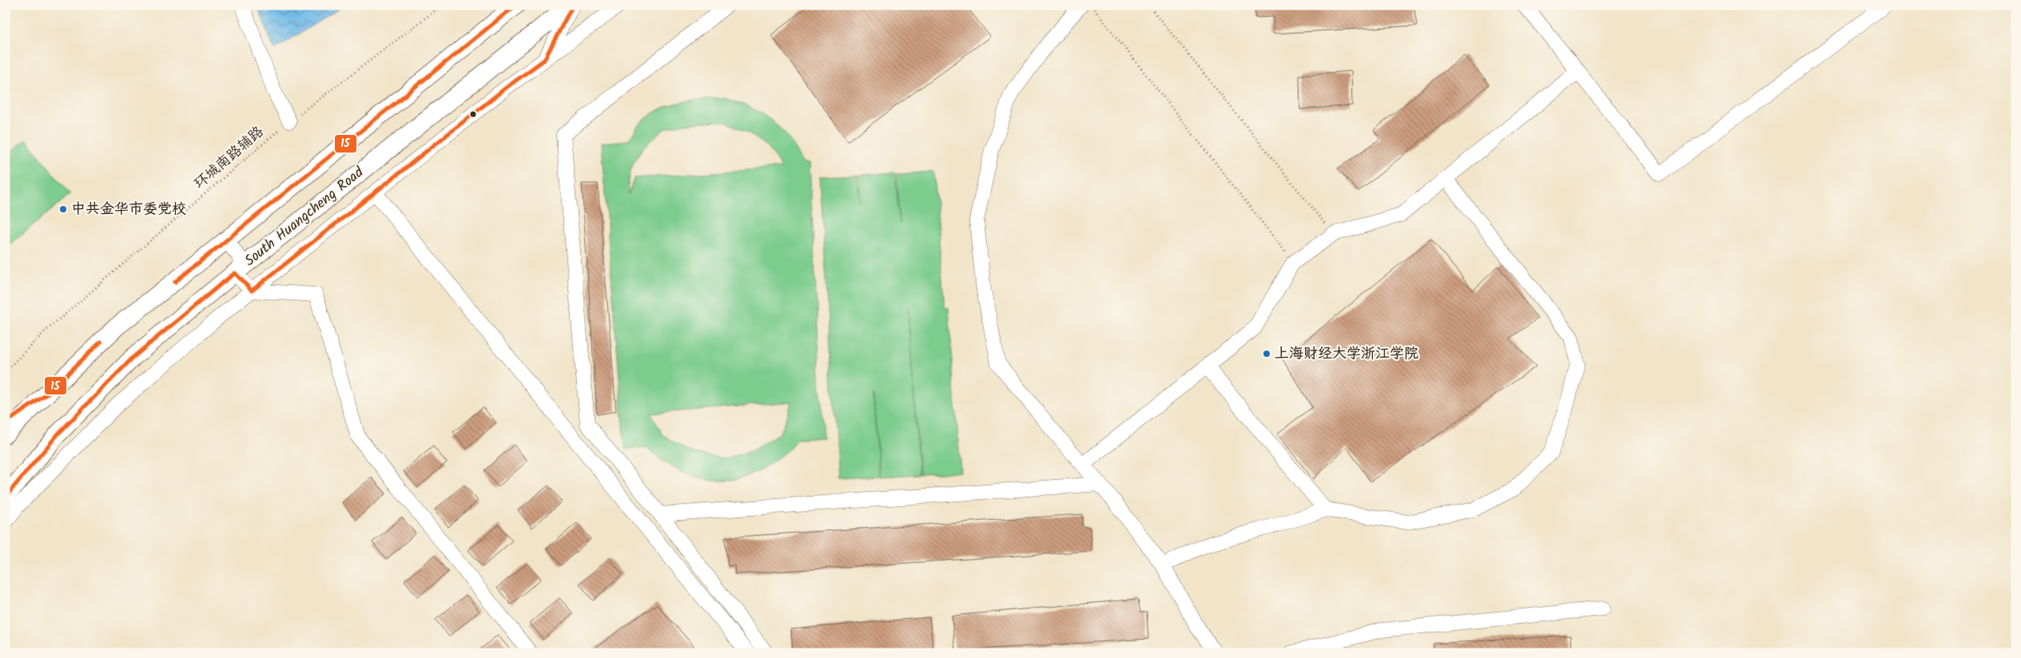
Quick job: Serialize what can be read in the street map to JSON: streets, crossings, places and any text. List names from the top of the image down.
{
  "streets": {
    "main road": ["South Huangcheng Road"],
    "path": ["环城南路辅路"]
  },
  "places": ["中共金华市委党校", "上海财经大学浙江学院"],
  "lines": ["transit line 15"]
}
